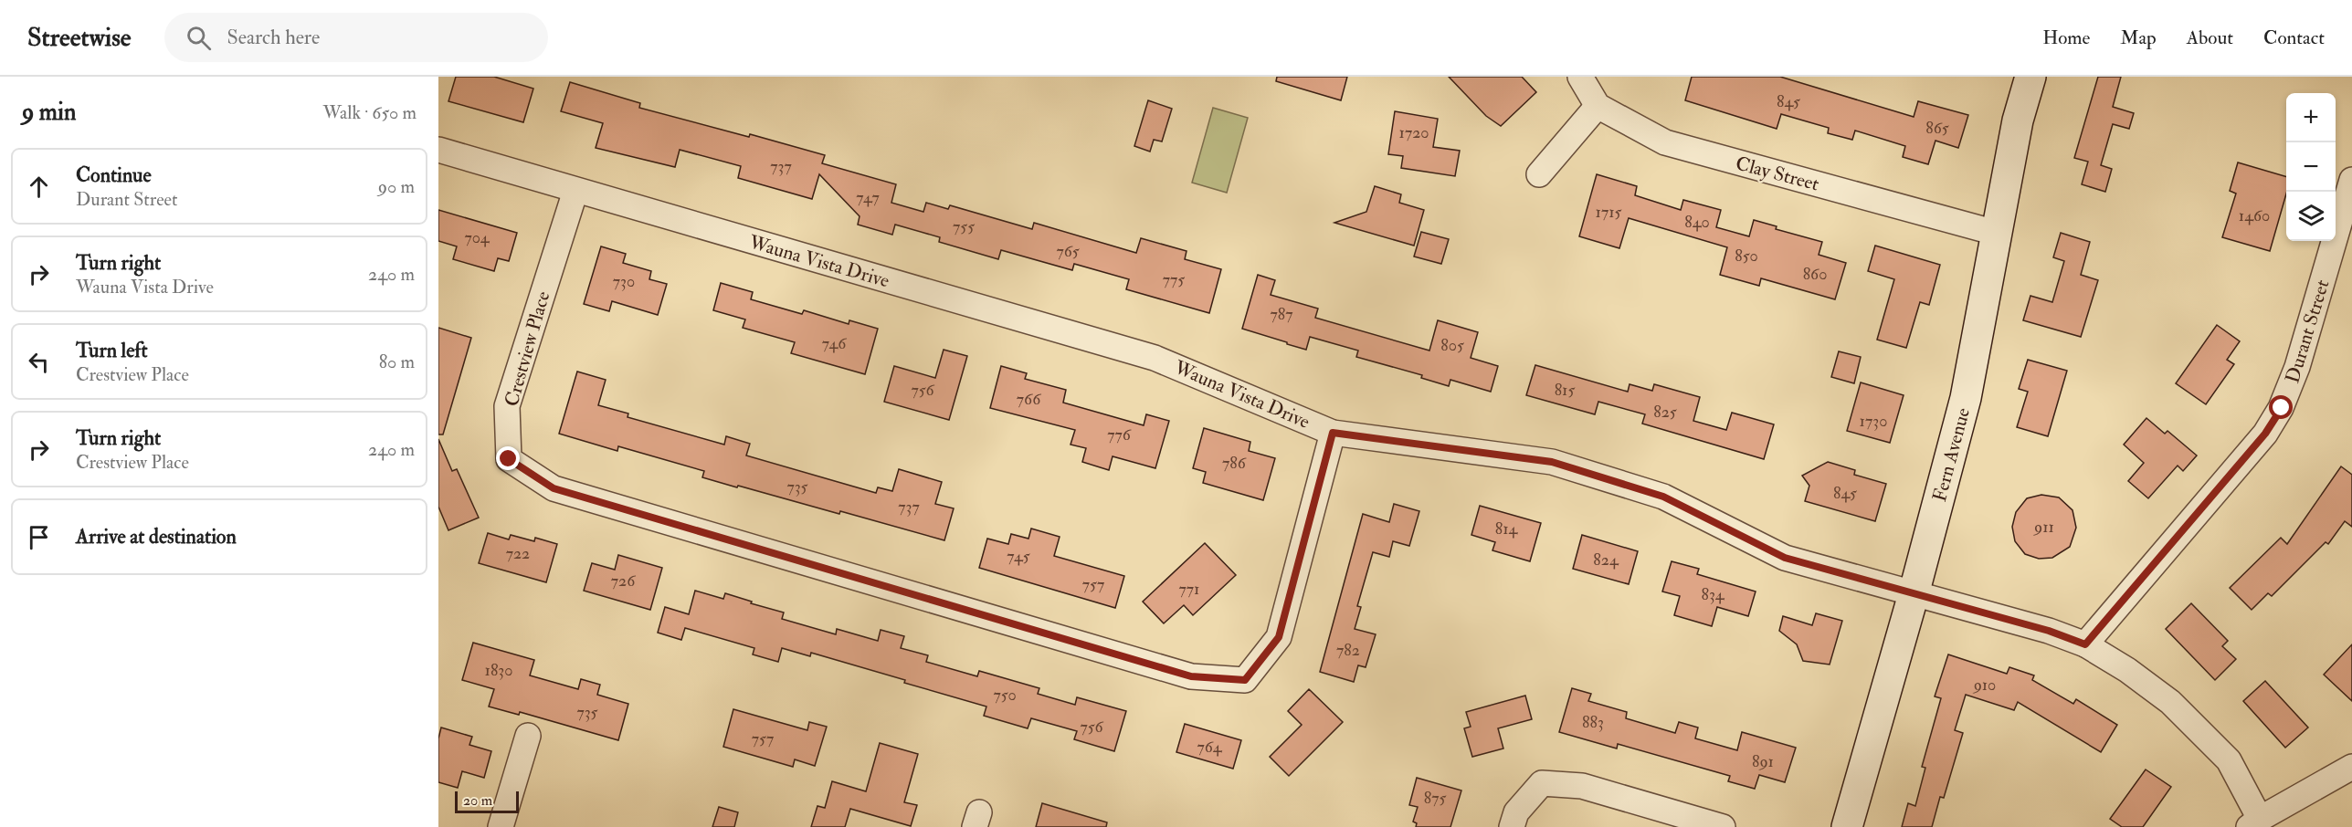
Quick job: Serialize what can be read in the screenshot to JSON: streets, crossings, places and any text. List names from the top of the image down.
{
  "streets": {
    "main road": ["Fern Avenue"],
    "street": [
      "Clay Street",
      "Wauna Vista Drive",
      "Durant Street",
      "Crestview Place"
    ]
  },
  "crossings": [
    ["Clay Street", "Fern Avenue"],
    ["Wauna Vista Drive", "Durant Street"],
    ["Wauna Vista Drive", "Crestview Place"],
    ["Wauna Vista Drive", "Fern Avenue"]
  ],
  "house_numbers": [
    "845",
    "865",
    "1720",
    "737",
    "747",
    "1715",
    "1460",
    "840",
    "755",
    "704",
    "765",
    "850",
    "860",
    "775",
    "730",
    "787",
    "746",
    "805",
    "756",
    "815",
    "766",
    "825",
    "1730",
    "776",
    "786",
    "735",
    "845",
    "737",
    "911",
    "814",
    "722",
    "745",
    "824",
    "726",
    "757",
    "771",
    "834",
    "782",
    "1830",
    "910",
    "750",
    "735",
    "883",
    "756",
    "757",
    "764",
    "891",
    "875"
  ],
  "scale_bar": "20 m",
  "page": {
    "header": "Streetwise",
    "search": "Search here",
    "nav": [
      "Home",
      "Map",
      "About",
      "Contact"
    ],
    "heading": ["9 min", "Walk · 650 m"],
    "map_buttons": ["+", "−"],
    "list": [
      ["Continue", "Durant Street", "90 m"],
      ["Turn right", "Wauna Vista Drive", "240 m"],
      ["Turn left", "Crestview Place", "80 m"],
      ["Turn right", "Crestview Place", "240 m"],
      "Arrive at destination"
    ],
    "scale": "20 m"
  }
}
